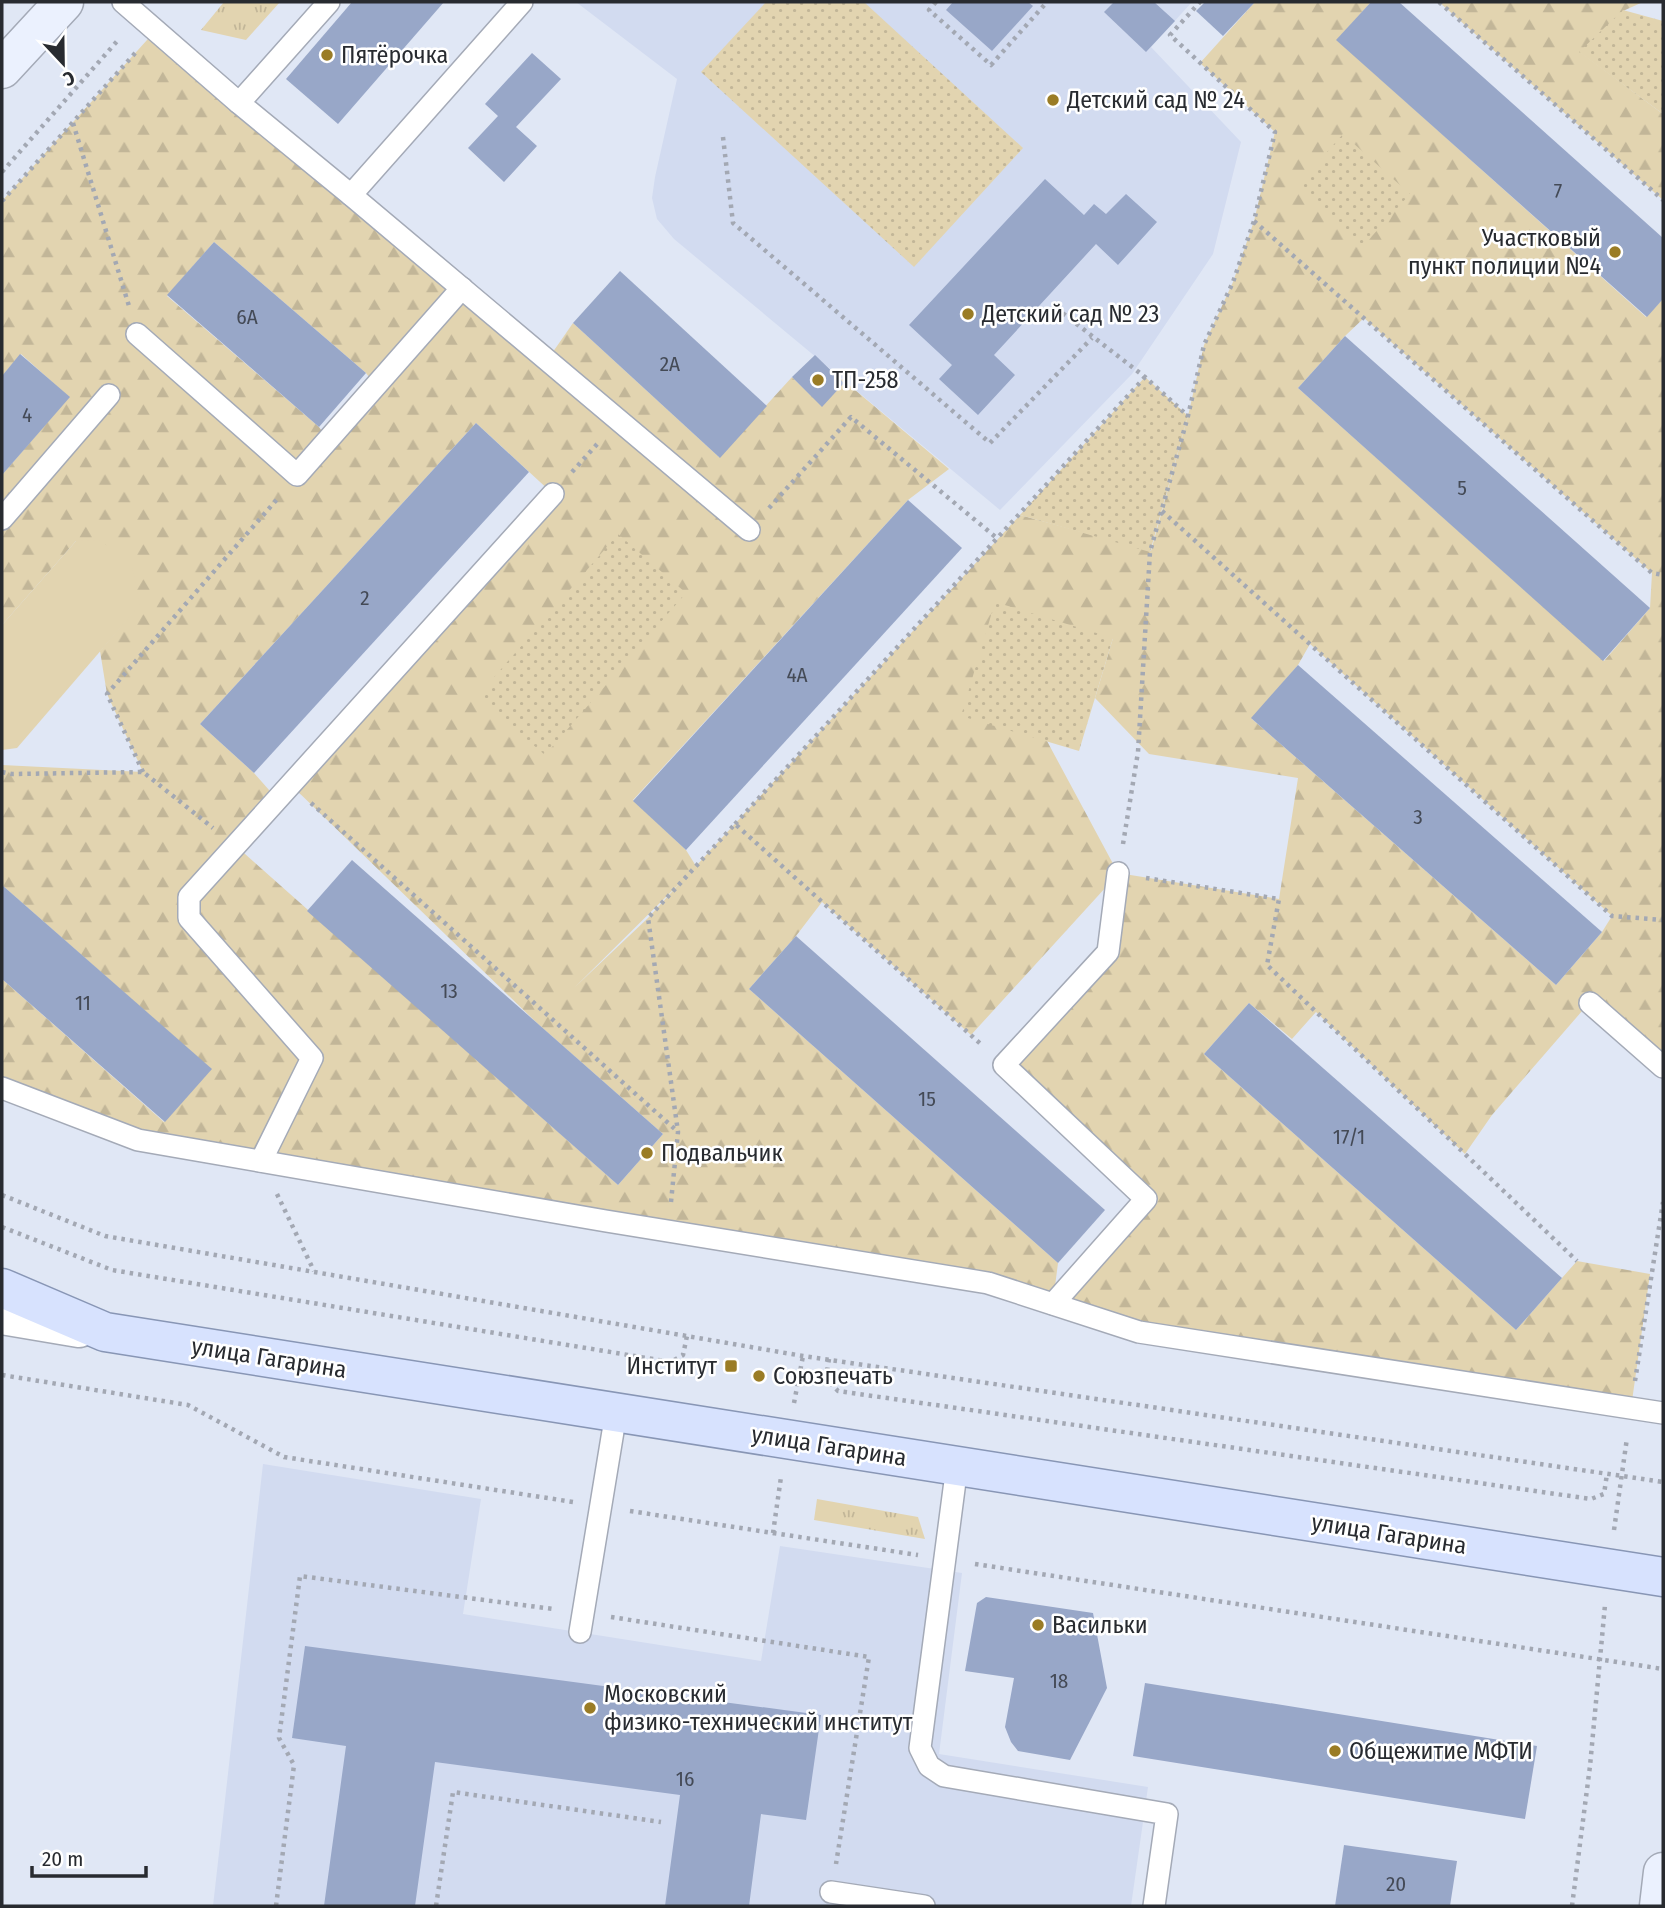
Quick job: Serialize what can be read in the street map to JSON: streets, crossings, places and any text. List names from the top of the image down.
{
  "streets": {
    "main road": ["улица Гагарина"]
  },
  "places": {
    "other": [
      "Пятёрочка",
      "Детский сад № 24",
      "Участковый пункт полиции №4",
      "Детский сад № 23",
      "ТП-258",
      "Подвальчик",
      "Союзпечать",
      "Васильки",
      "Московский физико-технический институт",
      "Общежитие МФТИ"
    ],
    "transit": ["Институт"]
  },
  "house_numbers": [
    "7",
    "6А",
    "2А",
    "4",
    "5",
    "2",
    "4А",
    "3",
    "13",
    "11",
    "15",
    "17/1",
    "18",
    "16",
    "20"
  ],
  "scale_bar": "20 m",
  "north": "bottom"
}
